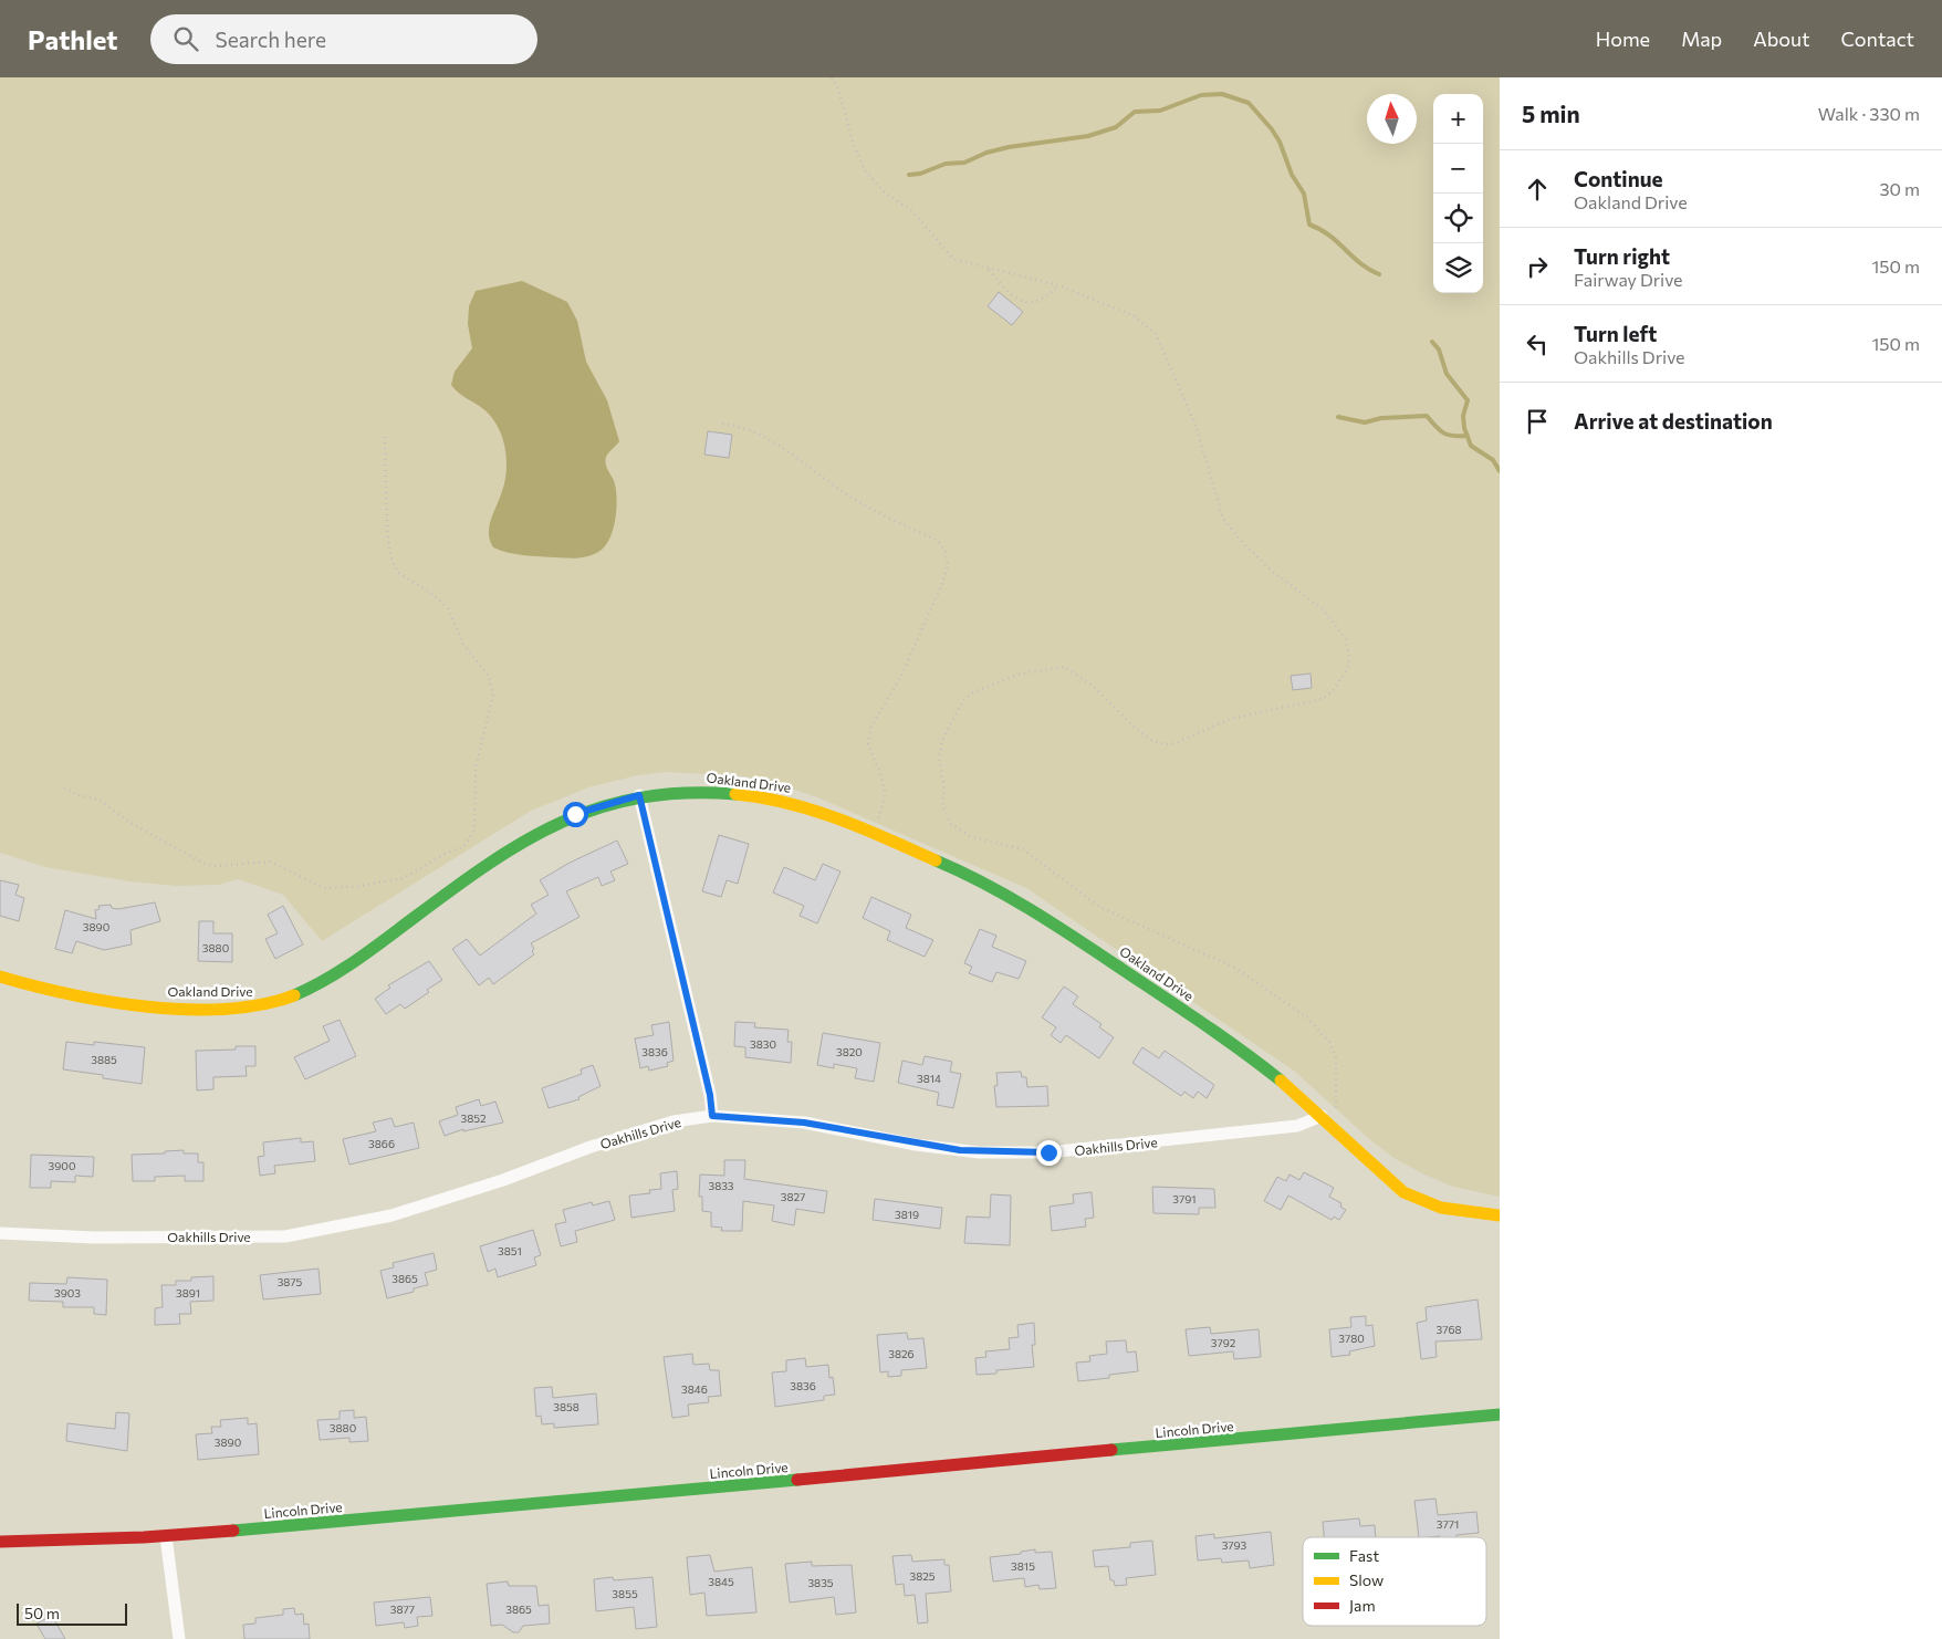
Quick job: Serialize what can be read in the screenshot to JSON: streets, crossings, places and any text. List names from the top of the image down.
{
  "streets": {
    "street": ["Oakland Drive", "Oakhills Drive", "Lincoln Drive"]
  },
  "crossings": [
    ["Oakland Drive", "Oakhills Drive"]
  ],
  "house_numbers": [
    "3890",
    "3880",
    "3830",
    "3836",
    "3820",
    "3885",
    "3814",
    "3852",
    "3866",
    "3900",
    "3833",
    "3827",
    "3791",
    "3819",
    "3851",
    "3865",
    "3875",
    "3903",
    "3891",
    "3768",
    "3780",
    "3792",
    "3826",
    "3836",
    "3846",
    "3858",
    "3880",
    "3890",
    "3771",
    "3793",
    "3815",
    "3825",
    "3845",
    "3835",
    "3855",
    "3877",
    "3865"
  ],
  "legend": ["Fast", "Slow", "Jam"],
  "scale_bar": "50 m",
  "north": "top",
  "page": {
    "header": "Pathlet",
    "search": "Search here",
    "nav": [
      "Home",
      "Map",
      "About",
      "Contact"
    ],
    "heading": ["5 min", "Walk · 330 m"],
    "map_buttons": ["+", "−"],
    "list": [
      ["Continue", "Oakland Drive", "30 m"],
      ["Turn right", "Fairway Drive", "150 m"],
      ["Turn left", "Oakhills Drive", "150 m"],
      "Arrive at destination"
    ],
    "scale": "50 m"
  }
}
